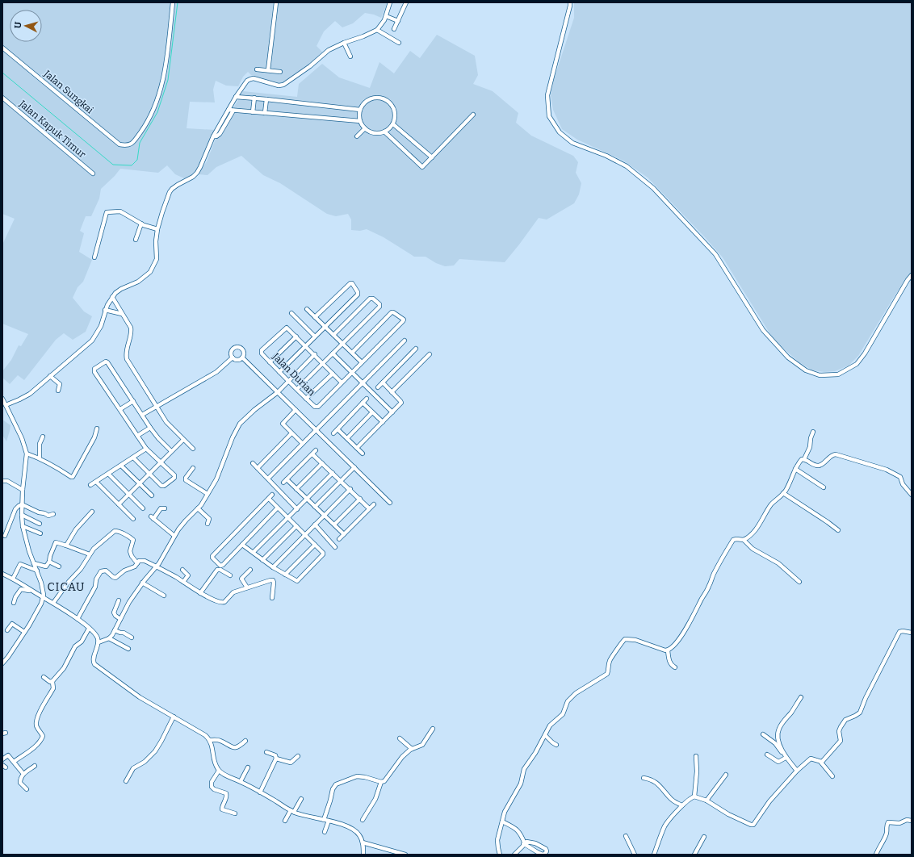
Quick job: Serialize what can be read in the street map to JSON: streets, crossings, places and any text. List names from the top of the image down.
{
  "streets": {
    "street": ["Jalan Sungkai", "Jalan Kapuk Timur", "Jalan Durian"]
  },
  "districts": ["CICAU"],
  "north": "left"
}
